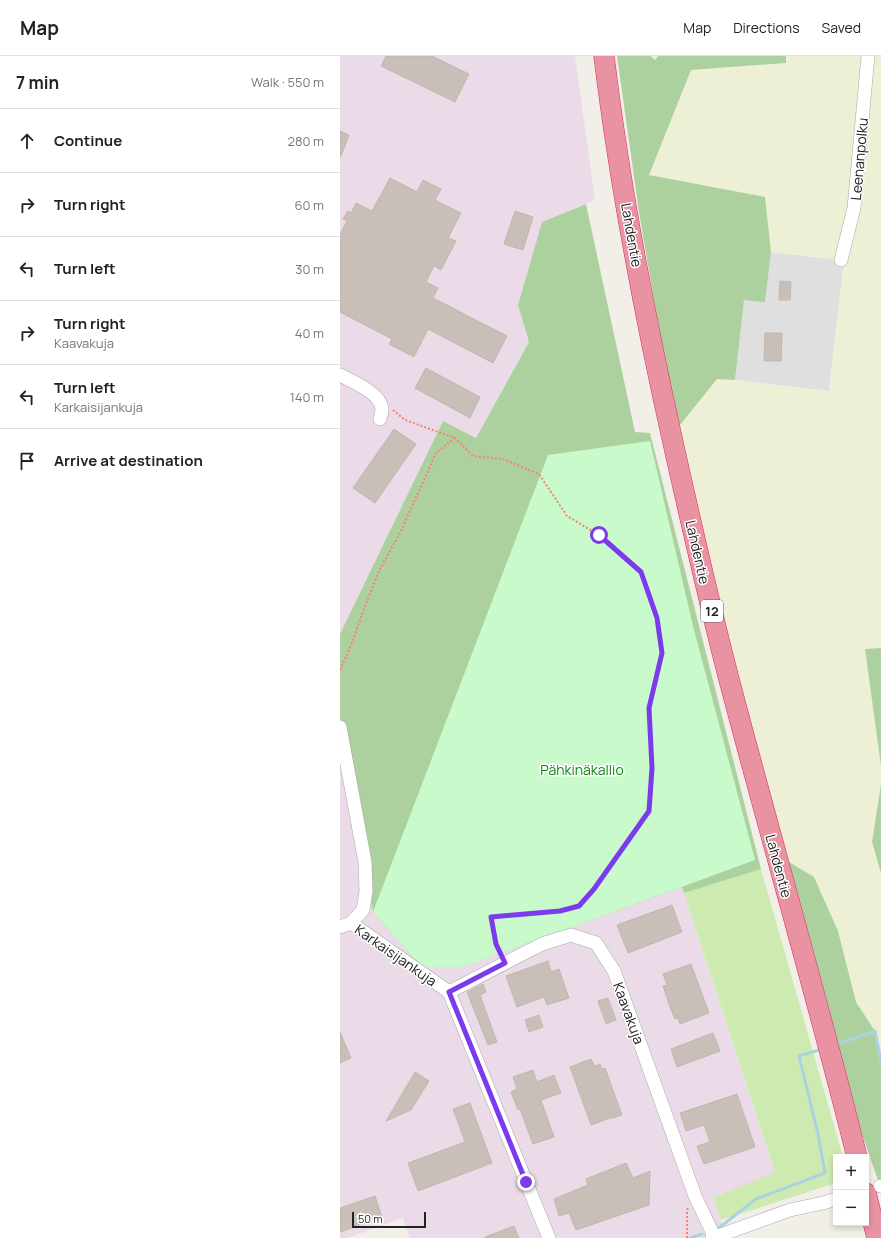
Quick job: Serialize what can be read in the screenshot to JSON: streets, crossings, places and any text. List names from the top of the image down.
{
  "streets": {
    "highway": ["Lahdentie", "12"],
    "street": ["Leenanpolku", "Karkaisijankuja", "Kaavakuja"]
  },
  "crossings": [
    ["Karkaisijankuja", "Kaavakuja"]
  ],
  "parks": ["Pähkinäkallio"],
  "scale_bar": "50 m",
  "page": {
    "header": "Map",
    "nav": ["Map", "Directions", "Saved"],
    "heading": ["7 min", "Walk · 550 m"],
    "list": [
      ["Continue", "280 m"],
      ["Turn right", "60 m"],
      ["Turn left", "30 m"],
      ["Turn right", "Kaavakuja", "40 m"],
      ["Turn left", "Karkaisijankuja", "140 m"],
      "Arrive at destination"
    ],
    "map_buttons": ["+", "−"],
    "scale": "50 m"
  }
}
